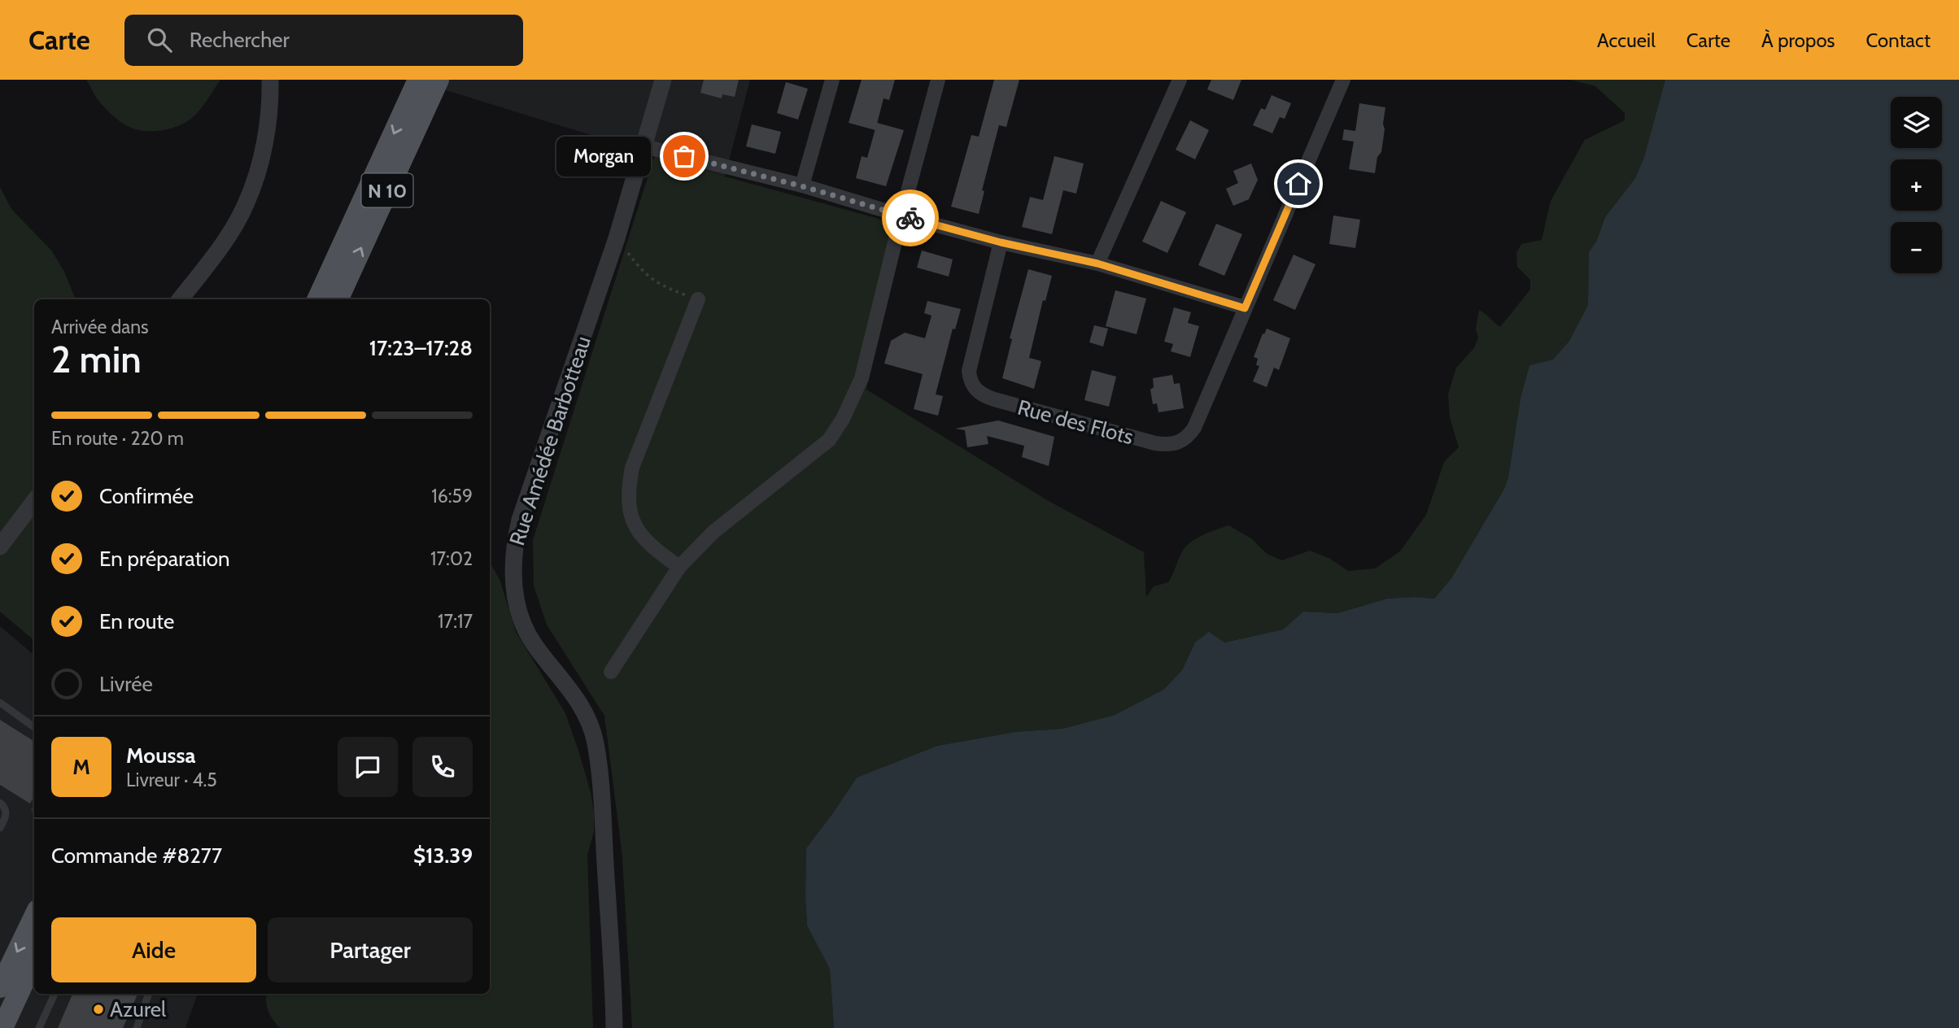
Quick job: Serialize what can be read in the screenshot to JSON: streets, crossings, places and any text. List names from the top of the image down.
{
  "streets": {
    "main road": ["N 10"],
    "street": ["Rue des Flots", "Rue Amédée Barbotteau"]
  },
  "places": ["Morgan", "Azurel"],
  "page": {
    "header": "Carte",
    "search": "Rechercher",
    "nav": [
      "Accueil",
      "Carte",
      "À propos",
      "Contact"
    ],
    "map_buttons": ["+", "−"],
    "bubble": "Morgan",
    "heading": ["2 min", "Arrivée dans", "17:23–17:28"],
    "panel": [
      "Moussa",
      "Livreur · 4.5",
      "Commande #8277",
      "$13.39"
    ],
    "bar": "En route · 220 m",
    "list": [
      ["Confirmée", "16:59"],
      ["En préparation", "17:02"],
      ["En route", "17:17"],
      "Livrée"
    ],
    "round": "M",
    "buttons": ["Aide", "Partager"]
  }
}
